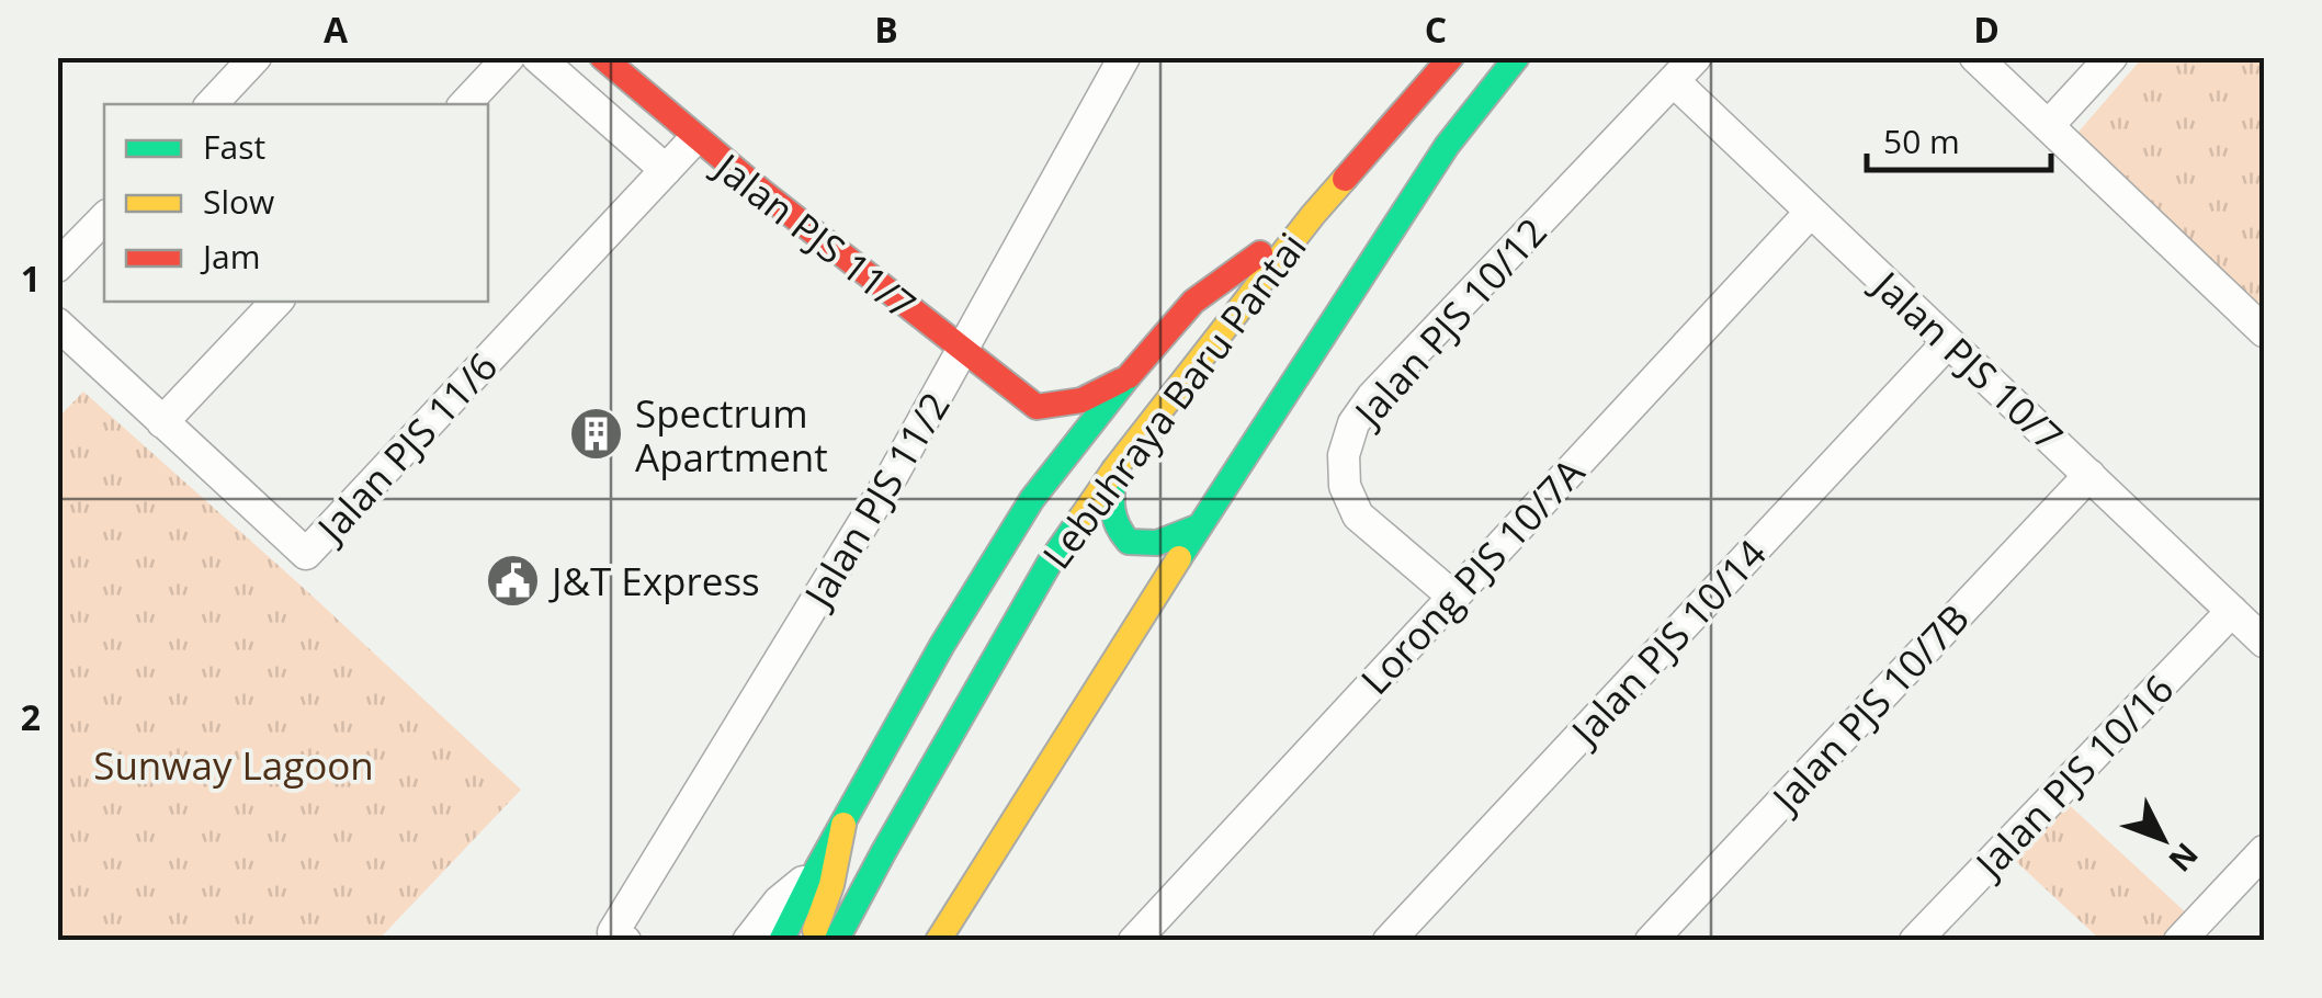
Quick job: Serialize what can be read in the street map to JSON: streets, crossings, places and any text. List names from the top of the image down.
{
  "streets": {
    "main road": ["Jalan PJS 11/7", "Lebuhraya Baru Pantai"],
    "street": [
      "Jalan PJS 10/12",
      "Jalan PJS 10/7",
      "Jalan PJS 11/6",
      "Jalan PJS 11/2",
      "Lorong PJS 10/7A",
      "Jalan PJS 10/14",
      "Jalan PJS 10/7B",
      "Jalan PJS 10/16"
    ]
  },
  "crossings": [
    ["Jalan PJS 11/7", "Jalan PJS 11/6"],
    ["Jalan PJS 11/7", "Jalan PJS 11/2"],
    ["Jalan PJS 10/12", "Jalan PJS 10/7"],
    ["Jalan PJS 10/12", "Lorong PJS 10/7A"],
    ["Jalan PJS 10/7", "Lorong PJS 10/7A"],
    ["Jalan PJS 10/7", "Jalan PJS 10/14"],
    ["Jalan PJS 10/7", "Jalan PJS 10/7B"],
    ["Jalan PJS 10/7", "Jalan PJS 10/16"]
  ],
  "parks": ["Sunway Lagoon"],
  "places": {
    "building": ["Spectrum Apartment"],
    "public building": ["J&T Express"]
  },
  "legend": ["Fast", "Slow", "Jam"],
  "scale_bar": "50 m",
  "north": "bottom right",
  "grid": {
    "columns": [
      "A",
      "B",
      "C",
      "D"
    ],
    "rows": ["1", "2"]
  }
}
